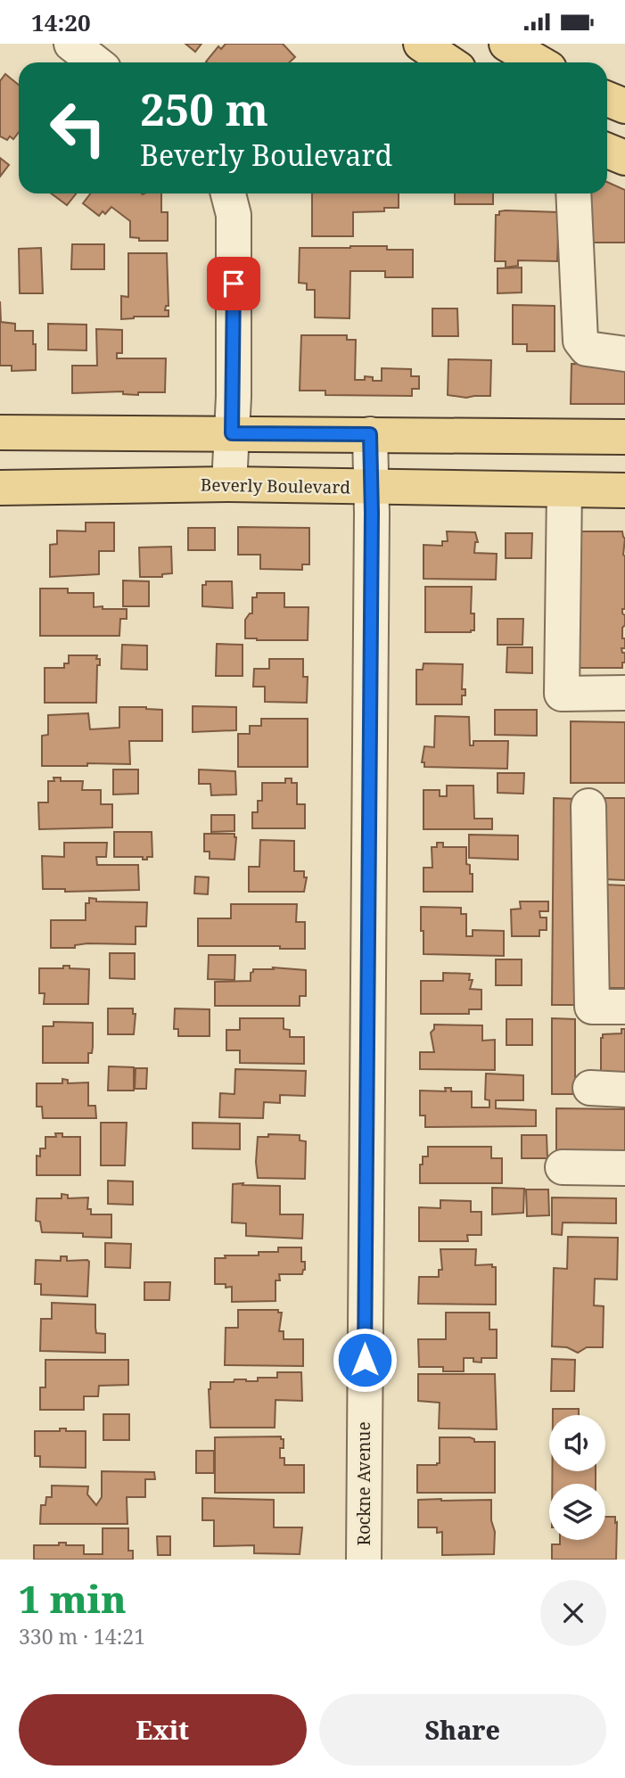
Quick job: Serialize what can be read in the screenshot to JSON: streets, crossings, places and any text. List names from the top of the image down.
{
  "streets": {
    "main road": ["Beverly Boulevard"],
    "street": ["Rockne Avenue"]
  },
  "crossings": [
    ["Beverly Boulevard", "Rockne Avenue"]
  ],
  "page": {
    "status": "14:20",
    "turn": ["250 m", "Beverly Boulevard"],
    "heading": ["1 min", "330 m · 14:21"],
    "buttons": ["Exit", "Share"]
  }
}
